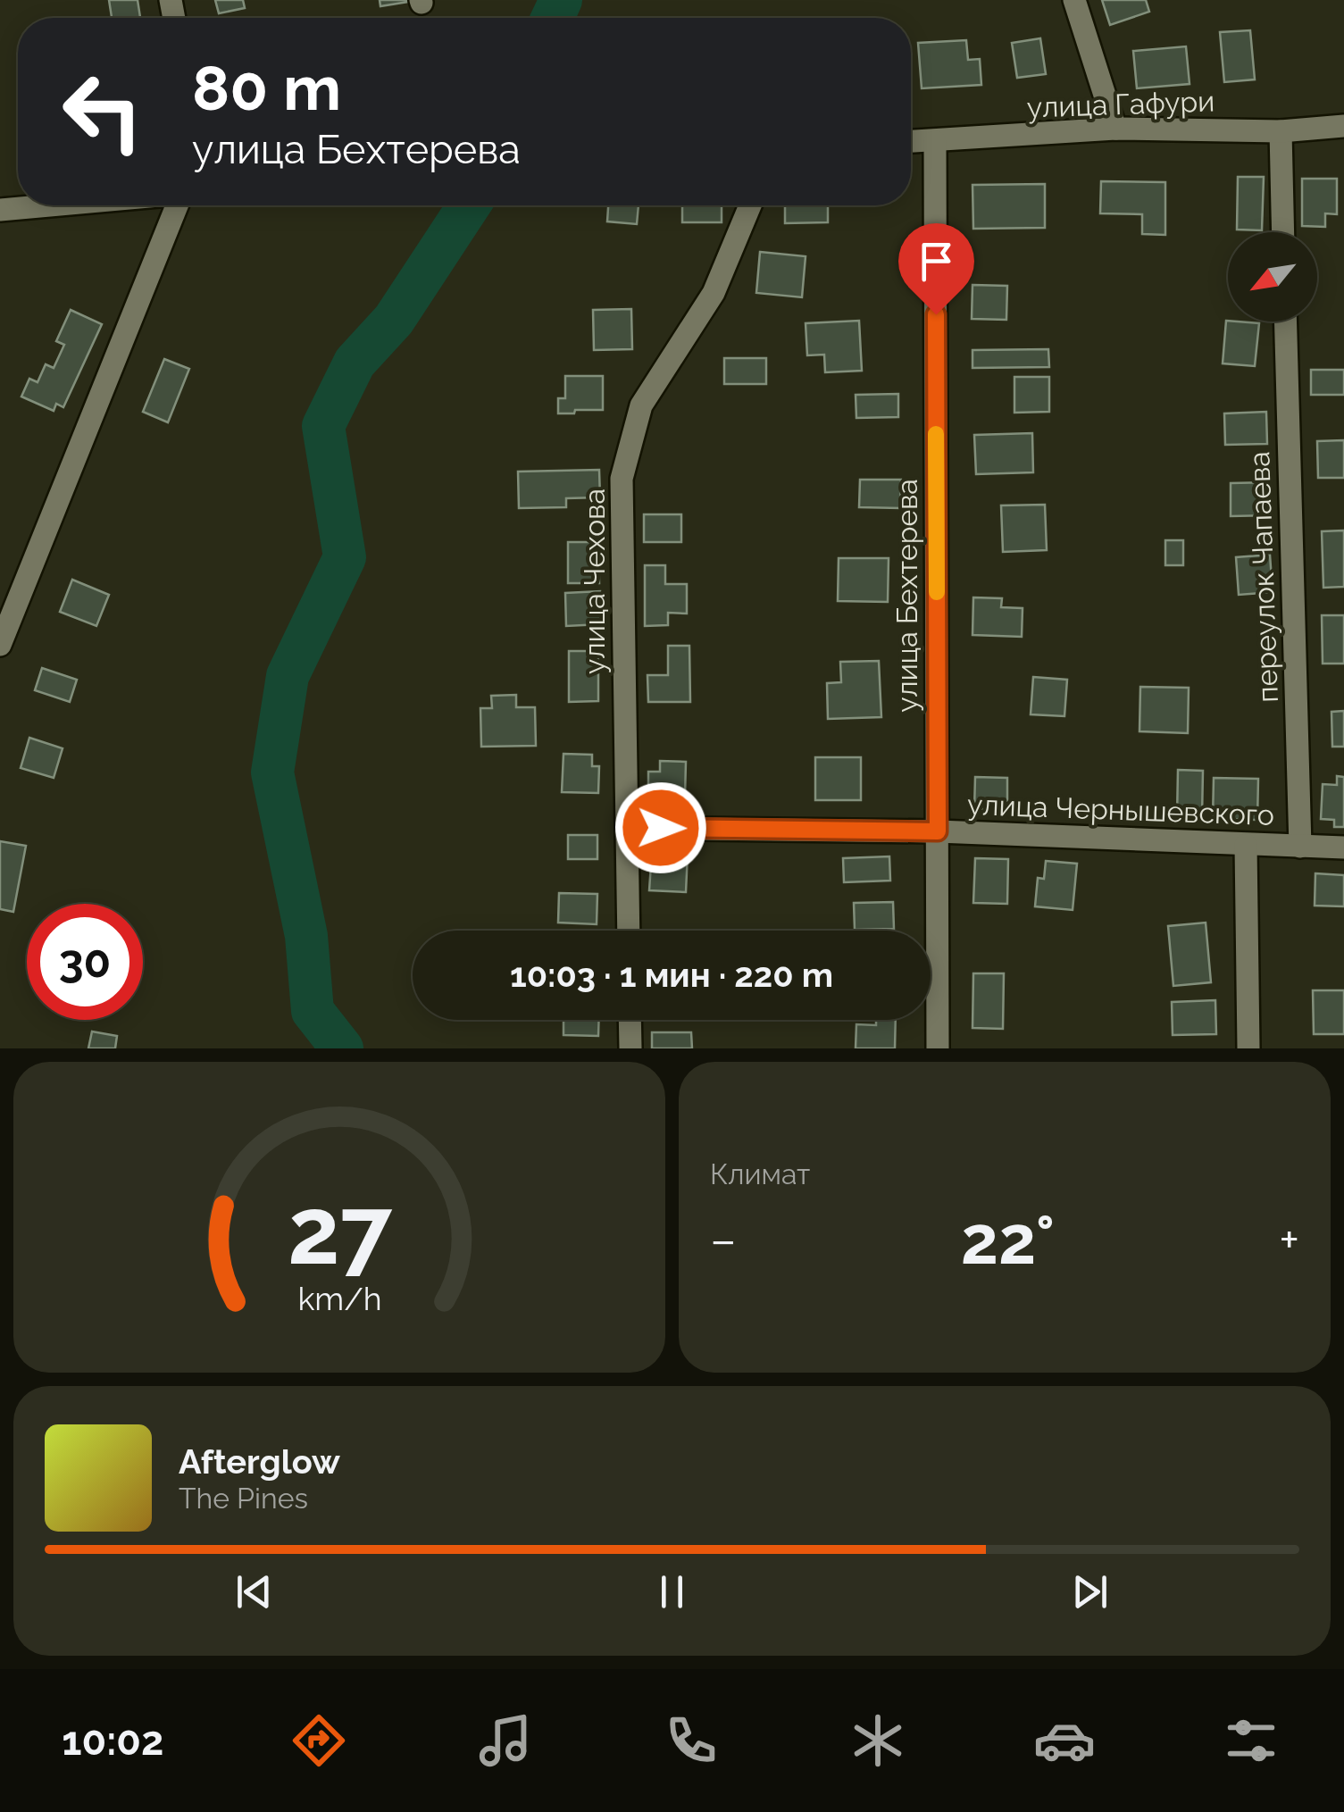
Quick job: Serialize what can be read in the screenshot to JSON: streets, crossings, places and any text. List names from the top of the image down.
{
  "streets": {
    "street": [
      "улица Гафури",
      "переулок Чапаева",
      "улица Чехова",
      "улица Бехтерева",
      "улица Чернышевского"
    ]
  },
  "crossings": [
    ["улица Гафури", "улица Бехтерева"],
    ["переулок Чапаева", "улица Чернышевского"],
    ["улица Чехова", "улица Чернышевского"],
    ["улица Бехтерева", "улица Чернышевского"]
  ],
  "north": "bottom left",
  "page": {
    "turn": ["80 m", "улица Бехтерева"],
    "limit": "30",
    "trip": "10:03 · 1 мин · 220 m",
    "tile": "Климат",
    "heat": ["−", "22°", "+"],
    "song": ["Afterglow", "The Pines"],
    "tabs": "10:02",
    "gauge": ["27", "km/h"]
  }
}
